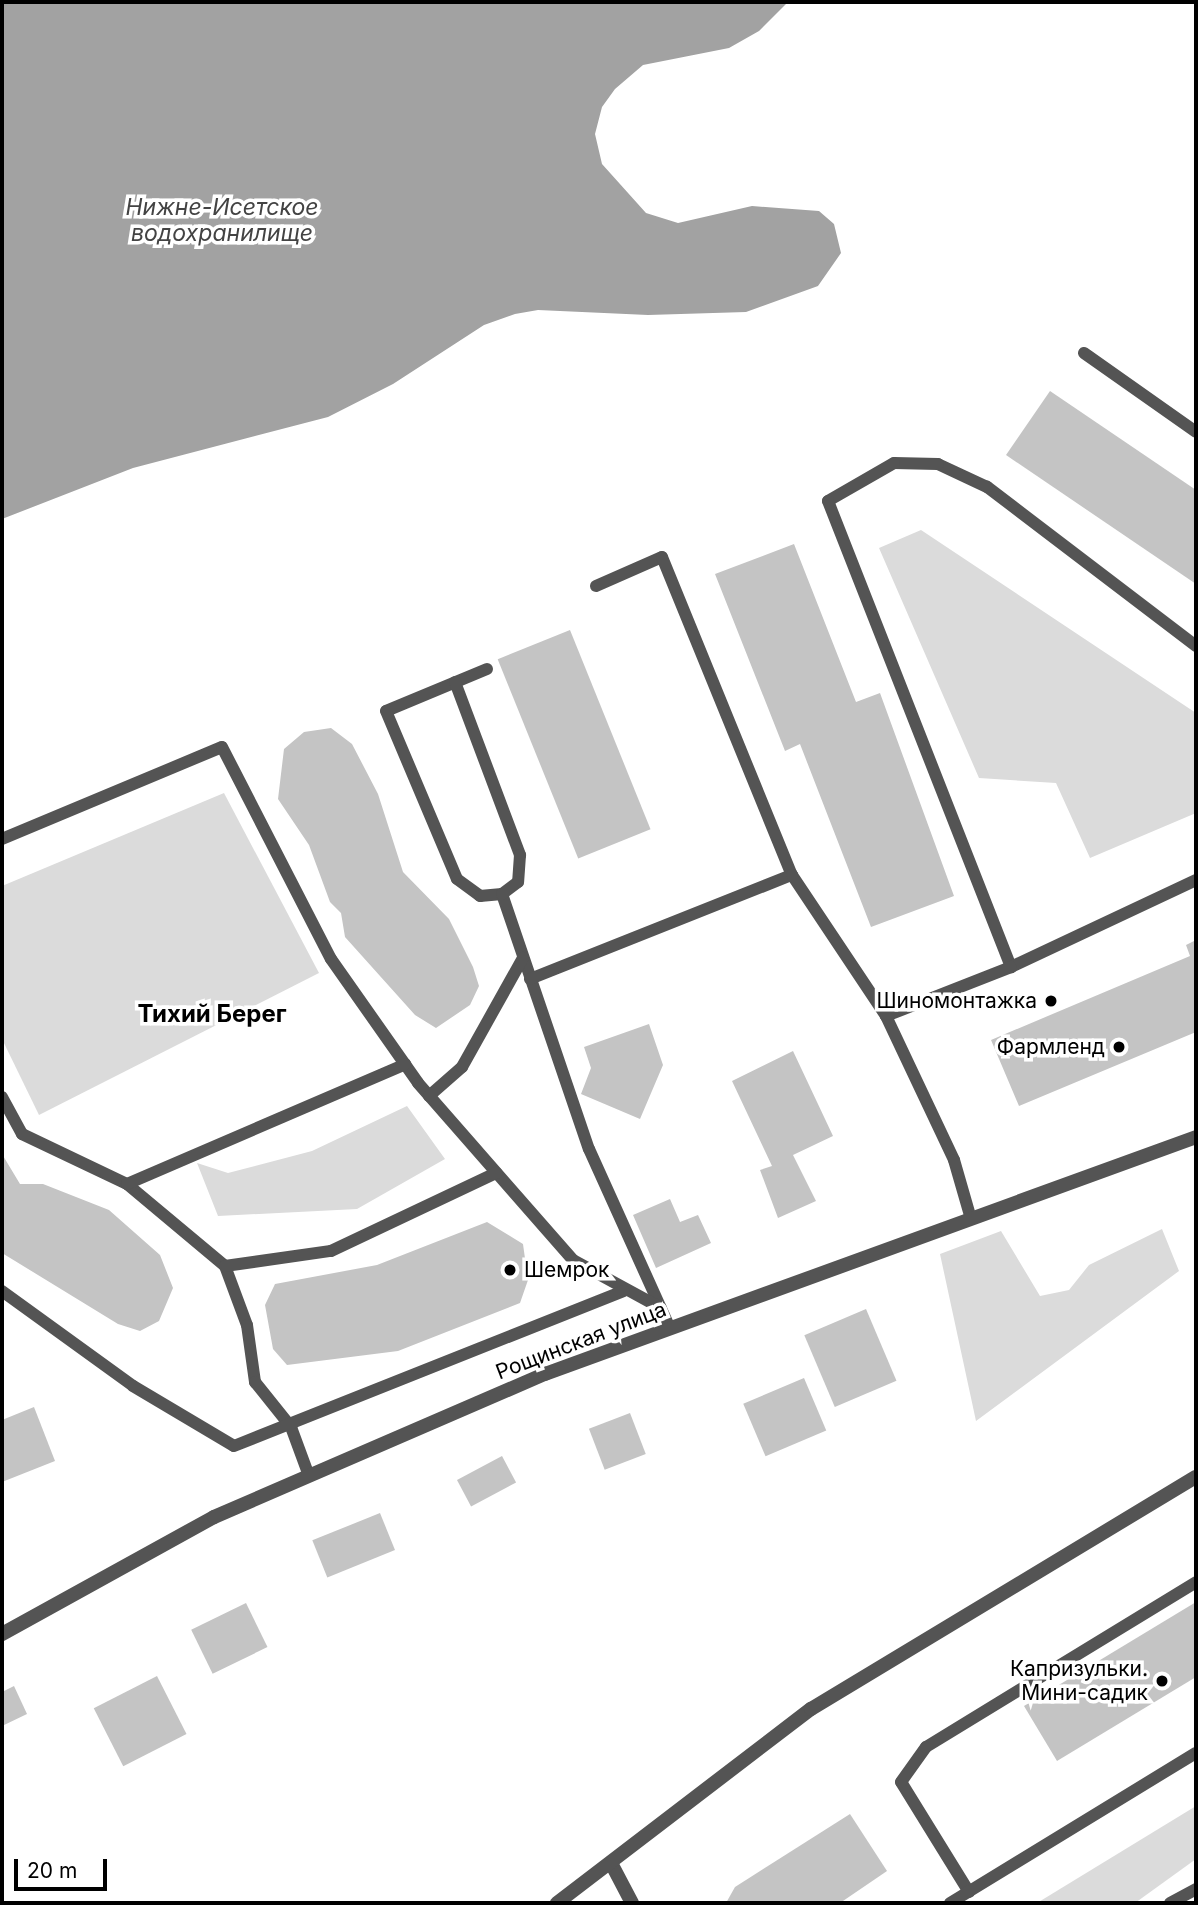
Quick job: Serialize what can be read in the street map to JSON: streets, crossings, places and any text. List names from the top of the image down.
{
  "streets": {
    "street": ["Рощинская улица"]
  },
  "districts": ["Тихий Берег"],
  "water": ["Нижне-Исетское водохранилище"],
  "places": [
    "Шиномонтажка",
    "Фармленд",
    "Шемрок",
    "Капризульки. Мини-садик"
  ],
  "scale_bar": "20 m"
}
